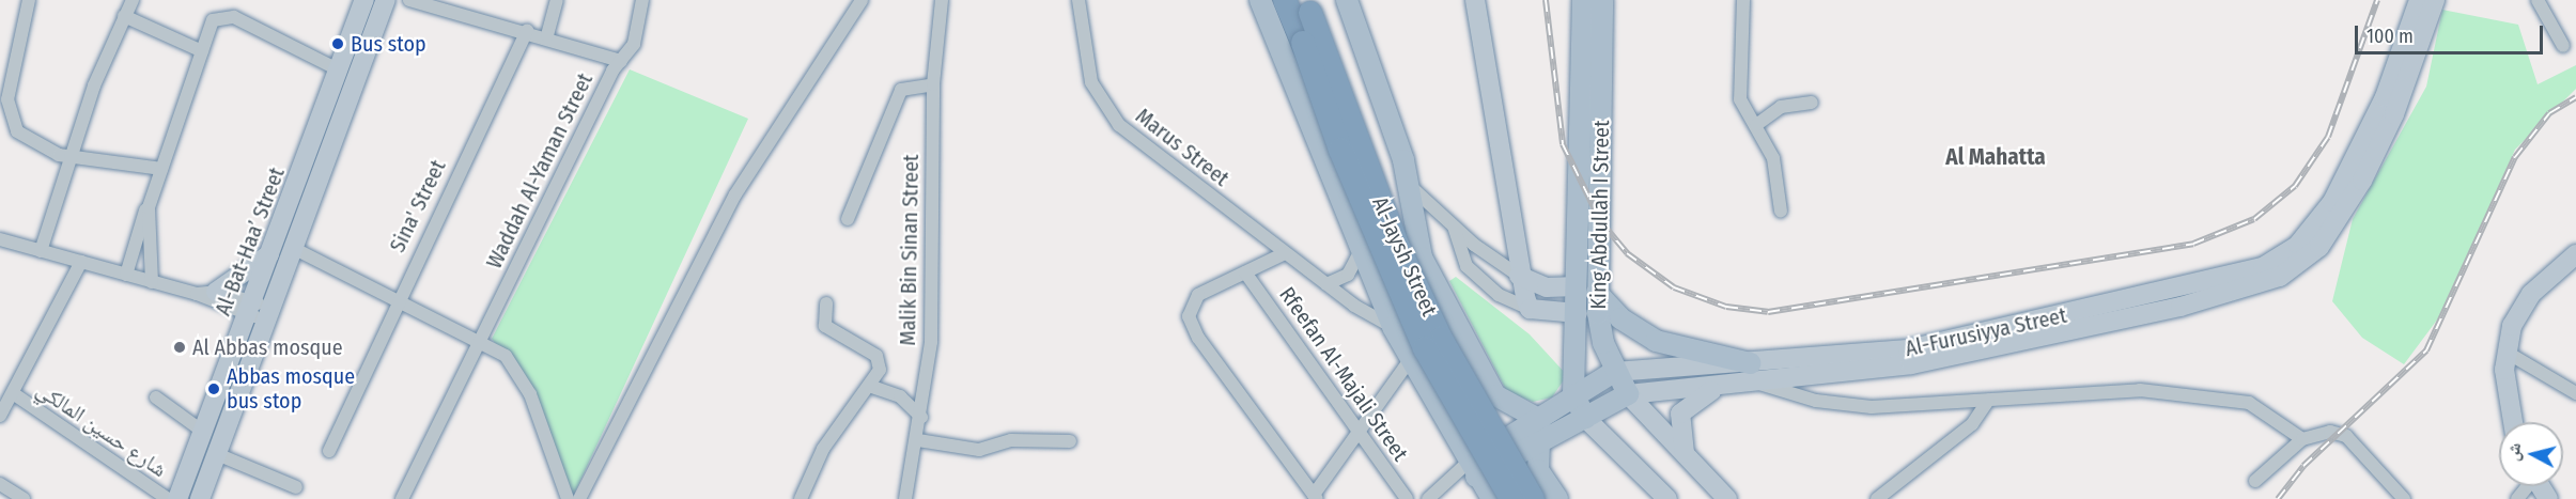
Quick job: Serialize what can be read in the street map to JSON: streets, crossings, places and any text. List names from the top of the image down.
{
  "streets": {
    "highway": ["Al-Jaysh Street"],
    "main road": ["King Abdullah I Street", "Al-Bat-Haa’ Street", "Al-Furusiyya Street"],
    "street": [
      "Marus Street",
      "Waddah Al-Yaman Street",
      "Sina' Street",
      "Malik Bin Sinan Street",
      "Rfeefan Al-Majali Street",
      "شارع حسين المالكي"
    ]
  },
  "crossings": [
    ["Waddah Al-Yaman Street", "Sina' Street"],
    ["King Abdullah I Street", "Al-Furusiyya Street"]
  ],
  "districts": ["Al Mahatta"],
  "places": ["Bus stop", "Al Abbas mosque", "Abbas mosque bus stop"],
  "scale_bar": "100 m",
  "north": "left"
}
